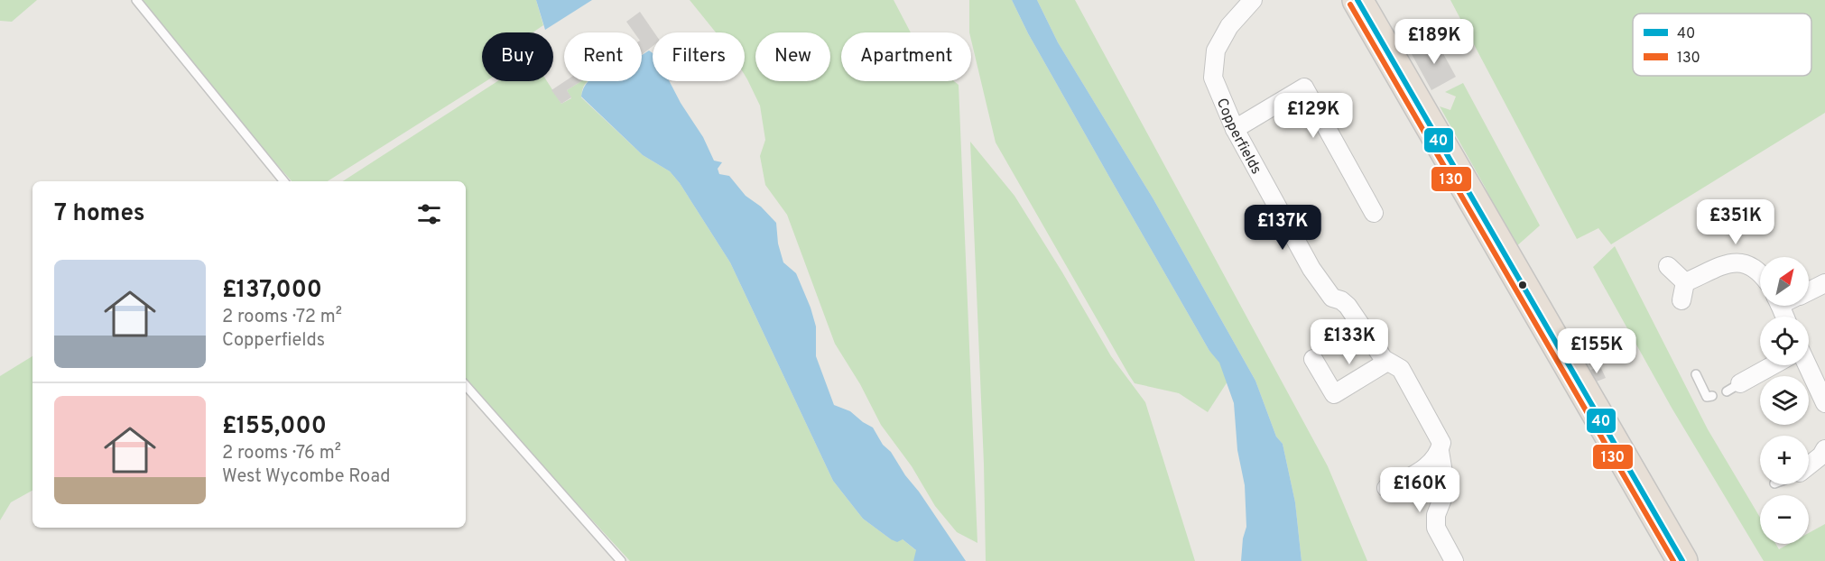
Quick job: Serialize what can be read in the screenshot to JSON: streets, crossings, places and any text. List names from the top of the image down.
{
  "streets": {
    "street": ["Copperfields"]
  },
  "lines": ["transit line 40", "transit line 130"],
  "legend": ["40", "130"],
  "north": "top right",
  "page": {
    "price": [
      "£189K",
      "£129K",
      "£351K",
      "£137K",
      "£133K",
      "£155K",
      "£160K"
    ],
    "chip": [
      "Buy",
      "Rent",
      "Filters",
      "New",
      "Apartment"
    ],
    "heading": "7 homes",
    "list": [
      {
        "name": "£137,000",
        "note": "2 rooms · 72 m² · Copperfields"
      },
      {
        "name": "£155,000",
        "note": "2 rooms · 76 m² · West Wycombe Road"
      }
    ],
    "map_buttons": ["+", "−"]
  }
}
